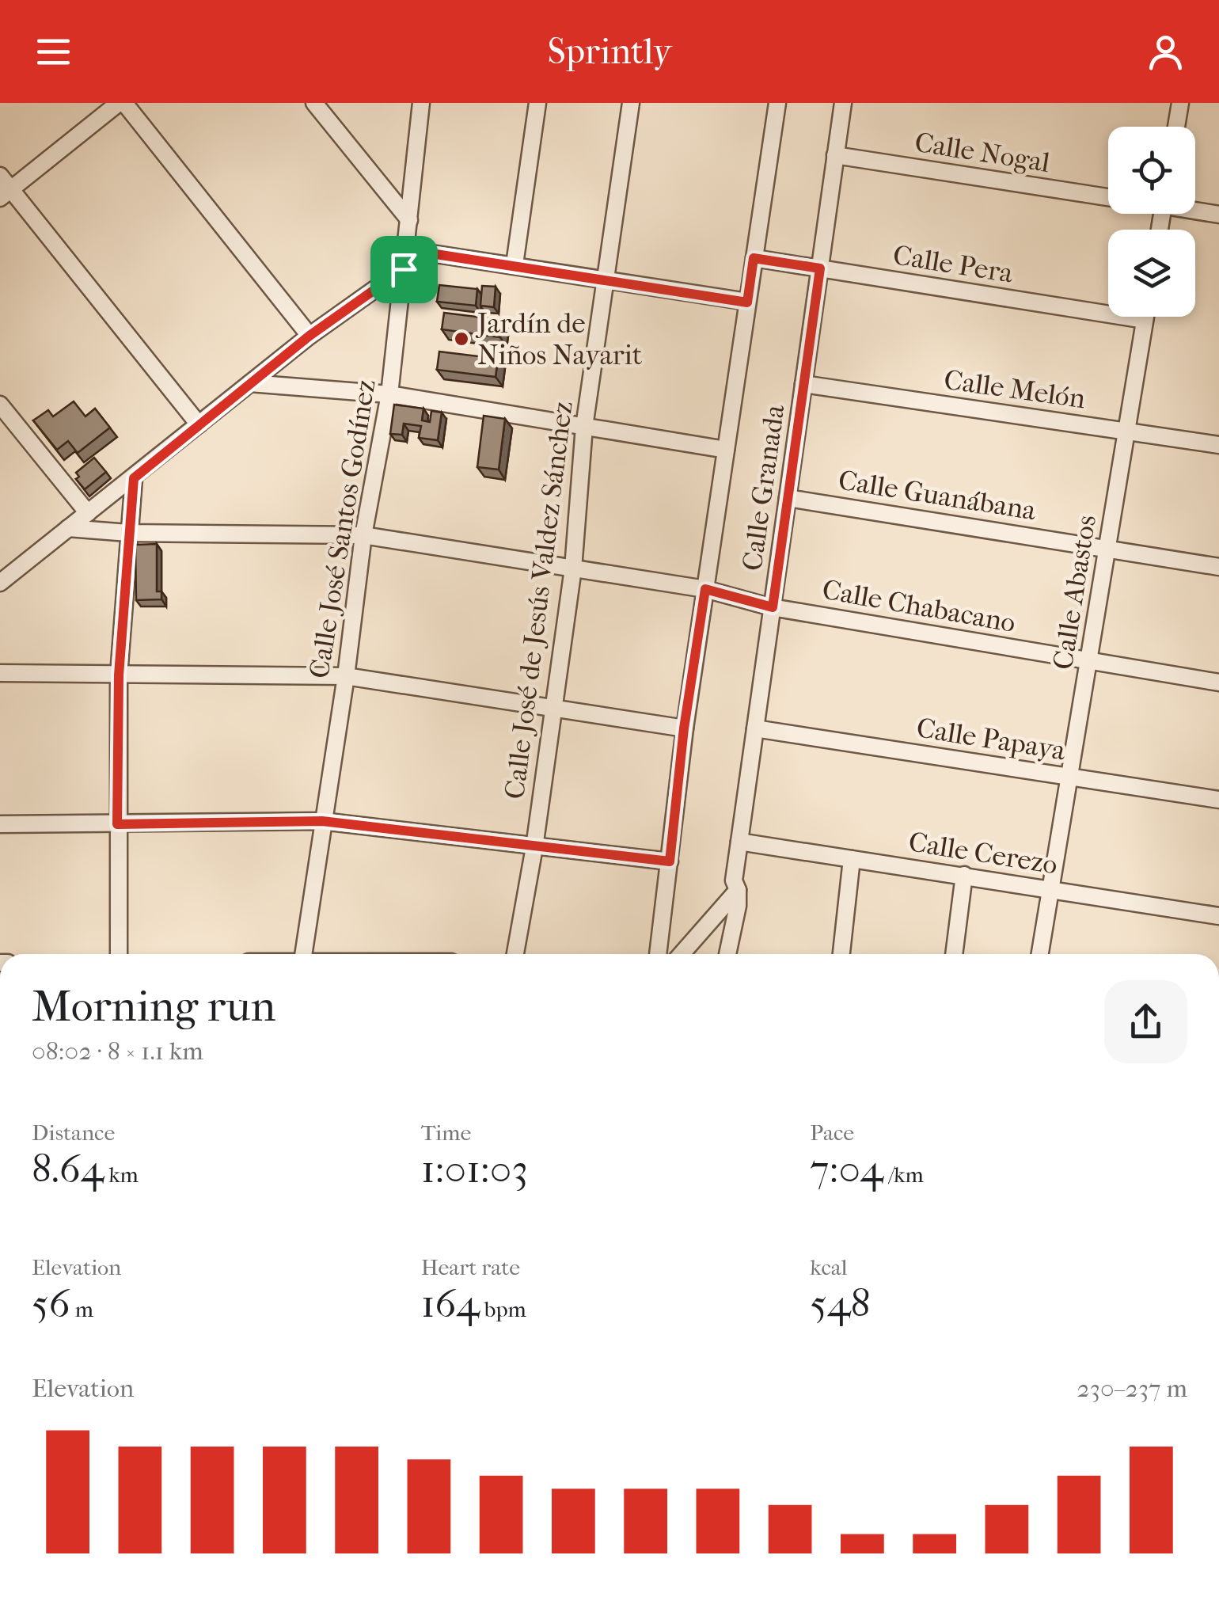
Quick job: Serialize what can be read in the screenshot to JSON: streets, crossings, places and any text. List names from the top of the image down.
{
  "streets": {
    "street": [
      "Calle Nogal",
      "Calle Pera",
      "Calle Melón",
      "Calle Granada",
      "Calle Guanábana",
      "Calle José Santos Godínez",
      "Calle Abastos",
      "Calle José de Jesús Valdez Sánchez",
      "Calle Chabacano",
      "Calle Papaya",
      "Calle Cerezo"
    ]
  },
  "crossings": [
    ["Calle Nogal", "Calle Granada"],
    ["Calle Pera", "Calle Granada"],
    ["Calle Pera", "Calle Abastos"],
    ["Calle Melón", "Calle Granada"],
    ["Calle Melón", "Calle Abastos"],
    ["Calle Granada", "Calle Guanábana"],
    ["Calle Granada", "Calle Chabacano"],
    ["Calle Granada", "Calle Papaya"],
    ["Calle Granada", "Calle Cerezo"],
    ["Calle Guanábana", "Calle Abastos"],
    ["Calle José Santos Godínez", "Calle Chabacano"],
    ["Calle Abastos", "Calle Chabacano"],
    ["Calle Abastos", "Calle Papaya"],
    ["Calle Abastos", "Calle Cerezo"],
    ["Calle José de Jesús Valdez Sánchez", "Calle Chabacano"]
  ],
  "places": ["Jardín de Niños Nayarit"],
  "page": {
    "header": "Sprintly",
    "heading": ["Morning run", "08:02 · 8 × 1.1 km"],
    "stats": [
      ["Distance", "8.64 km"],
      ["Time", "1:01:03"],
      ["Pace", "7:04 /km"],
      ["Elevation", "56 m"],
      ["Heart rate", "164 bpm"],
      ["kcal", "548"]
    ],
    "chart": ["Elevation", "230–237 m"]
  }
}
